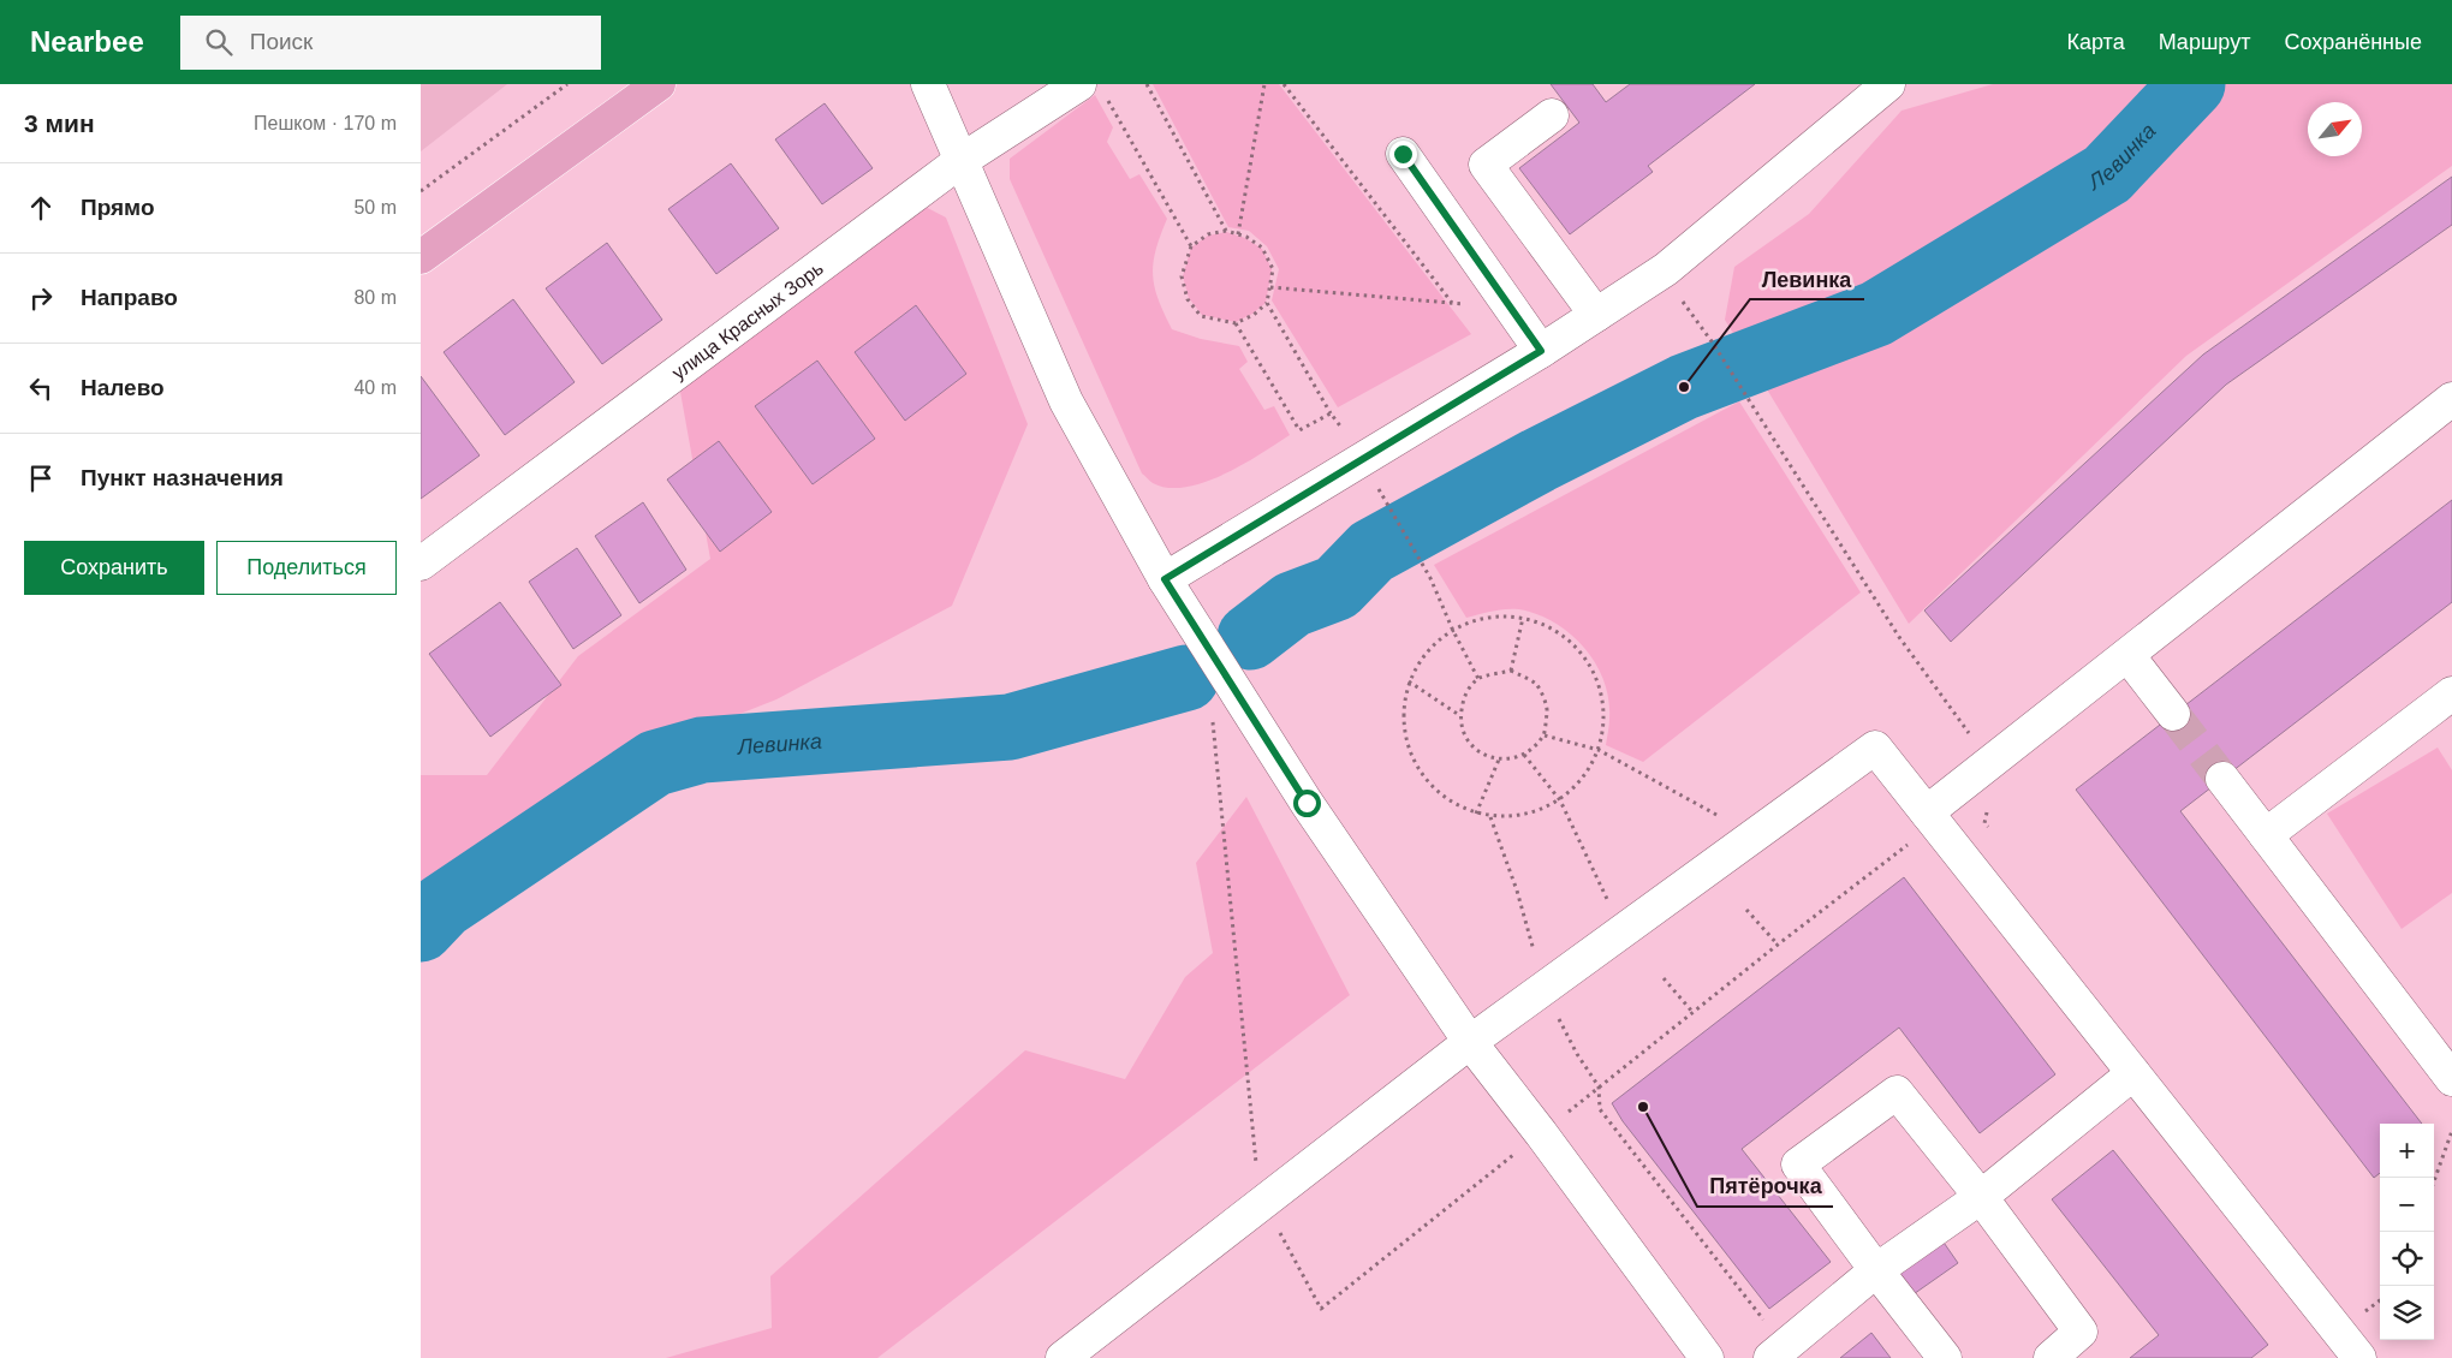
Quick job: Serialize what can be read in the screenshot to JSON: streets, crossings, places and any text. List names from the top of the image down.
{
  "streets": {
    "street": ["улица Красных Зорь"]
  },
  "water": ["Левинка"],
  "places": ["Левинка", "Пятёрочка"],
  "north": "top right",
  "page": {
    "header": "Nearbee",
    "search": "Поиск",
    "nav": ["Карта", "Маршрут", "Сохранённые"],
    "heading": ["3 мин", "Пешком · 170 m"],
    "list": [
      ["Прямо", "50 m"],
      ["Направо", "80 m"],
      ["Налево", "40 m"],
      "Пункт назначения"
    ],
    "buttons": ["Сохранить", "Поделиться"],
    "map_buttons": ["+", "−"]
  }
}
